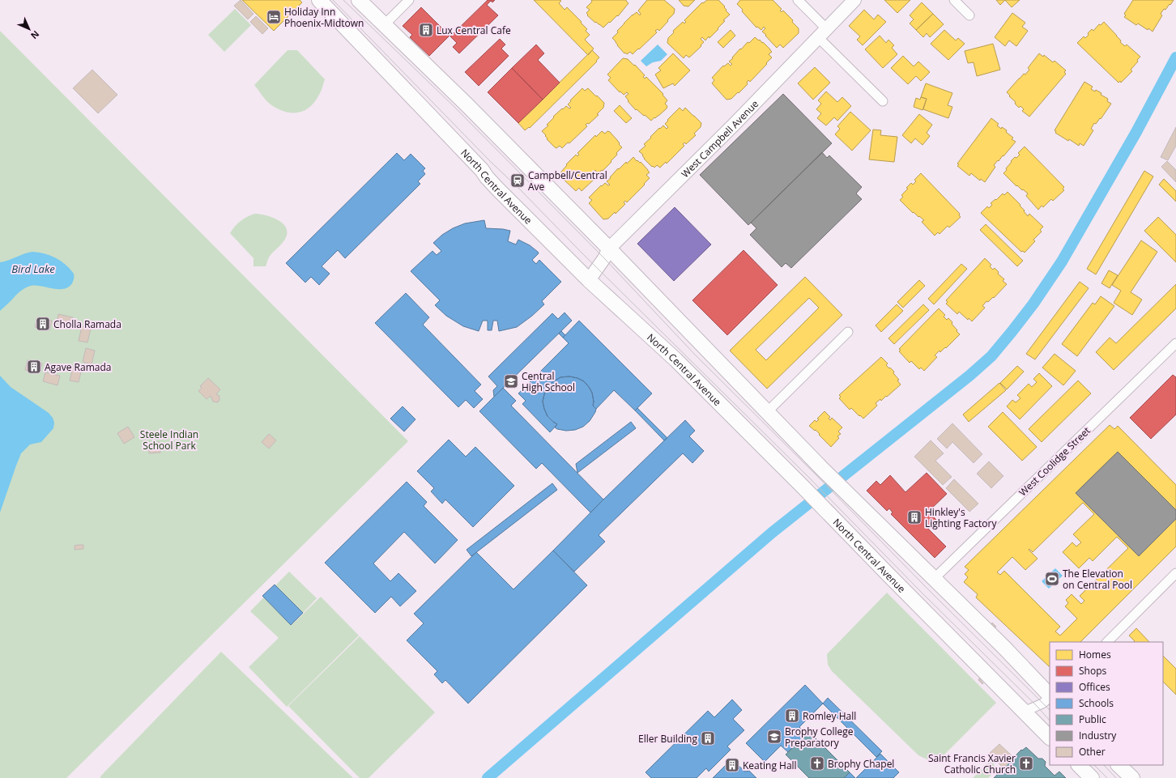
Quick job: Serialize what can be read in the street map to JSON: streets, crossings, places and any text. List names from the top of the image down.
{
  "streets": {
    "main road": ["North Central Avenue"],
    "street": ["West Campbell Avenue", "West Coolidge Street"]
  },
  "crossings": [
    ["West Campbell Avenue", "North Central Avenue"]
  ],
  "water": ["Bird Lake"],
  "parks": ["Steele Indian School Park"],
  "places": {
    "hotel": ["Holiday Inn Phoenix-Midtown"],
    "building": [
      "Lux Central Cafe",
      "Cholla Ramada",
      "Agave Ramada",
      "Hinkley's Lighting Factory",
      "Romley Hall",
      "Eller Building",
      "Keating Hall"
    ],
    "station": ["Campbell/Central Ave"],
    "school or university": ["Central High School", "Brophy College Preparatory"],
    "sports": ["The Elevation on Central Pool"],
    "church": ["Brophy Chapel", "Saint Francis Xavier Catholic Church"]
  },
  "legend": [
    "Homes",
    "Shops",
    "Offices",
    "Schools",
    "Public",
    "Industry",
    "Other"
  ],
  "north": "bottom right"
}
